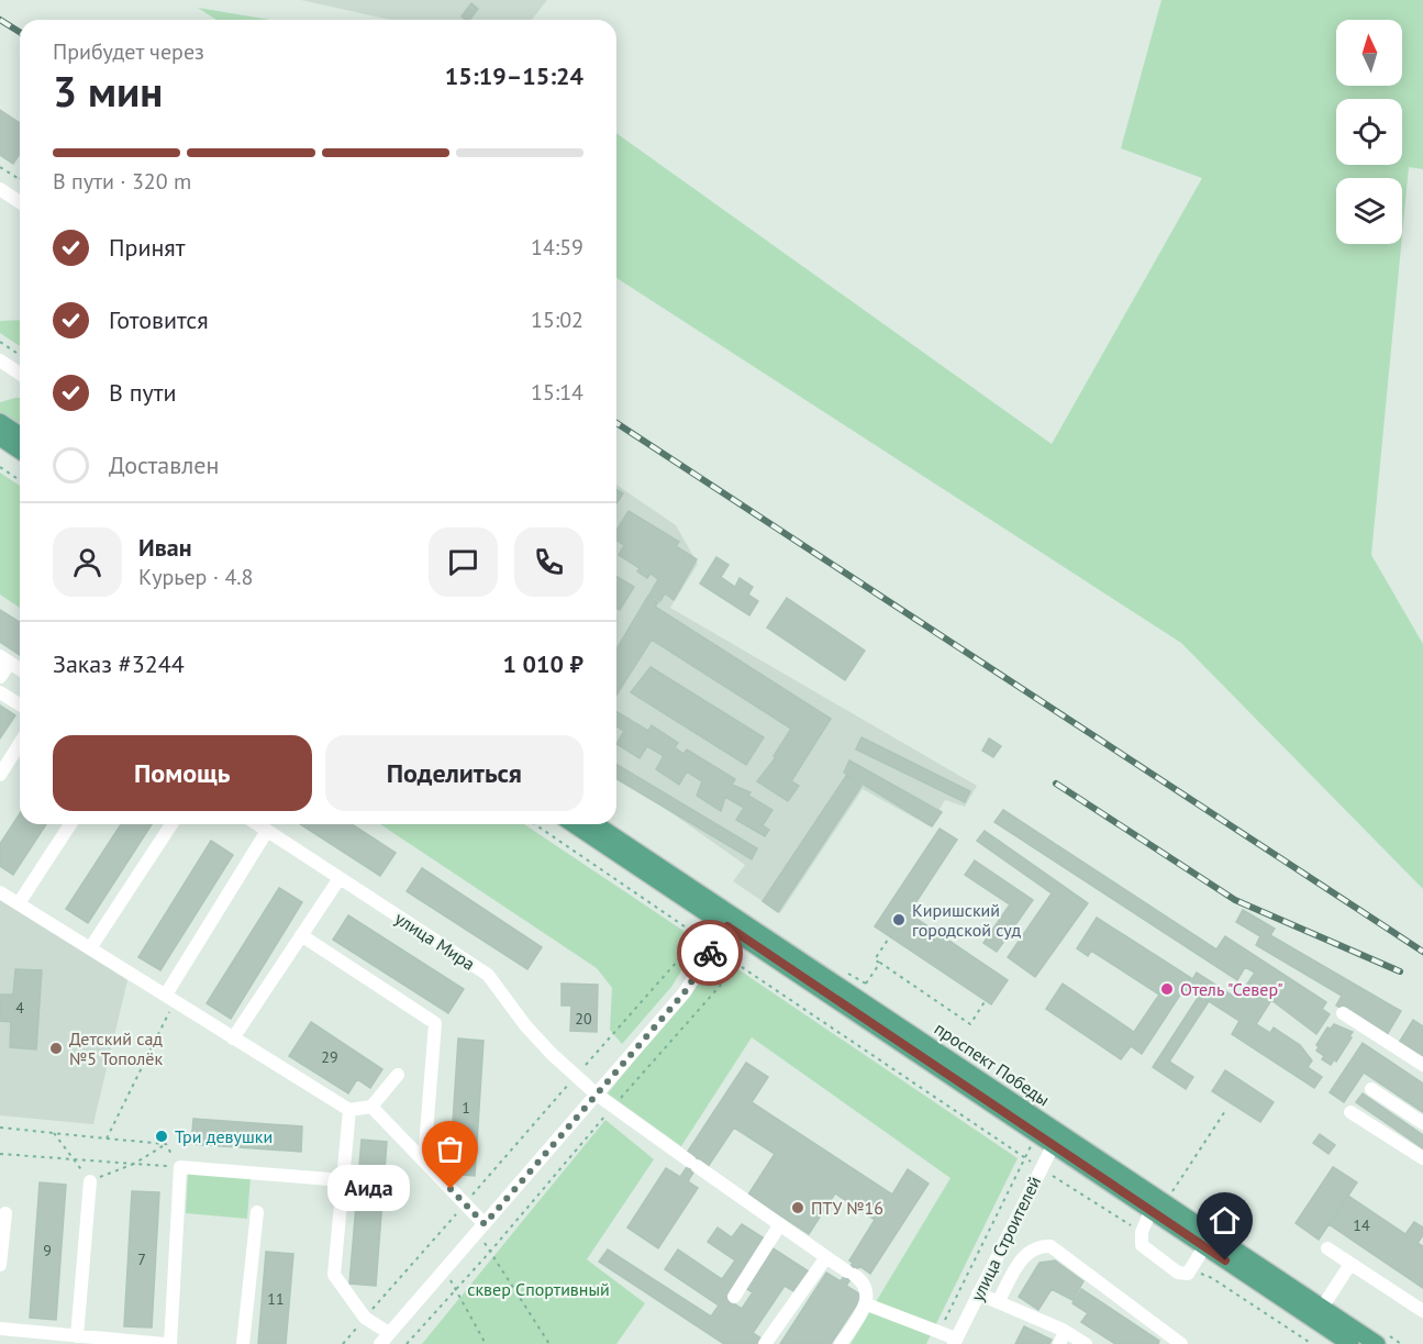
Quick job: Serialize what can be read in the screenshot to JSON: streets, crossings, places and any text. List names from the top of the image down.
{
  "streets": {
    "main road": ["проспект Победы"],
    "street": ["улица Мира", "улица Строителей"]
  },
  "crossings": [
    ["проспект Победы", "улица Строителей"]
  ],
  "parks": ["сквер Спортивный"],
  "places": [
    "Киришский городской суд",
    "Отель \"Север\"",
    "Детский сад №5 Тополёк",
    "Три девушки",
    "Аида",
    "ПТУ №16"
  ],
  "house_numbers": [
    "4",
    "20",
    "29",
    "1",
    "14",
    "9",
    "7",
    "11"
  ],
  "north": "top",
  "page": {
    "heading": ["3 мин", "Прибудет через", "15:19–15:24"],
    "panel": [
      "Иван",
      "Курьер · 4.8",
      "Заказ #3244",
      "1 010 ₽"
    ],
    "bar": "В пути · 320 m",
    "list": [
      ["Принят", "14:59"],
      ["Готовится", "15:02"],
      ["В пути", "15:14"],
      "Доставлен"
    ],
    "buttons": ["Помощь", "Поделиться"],
    "bubble": "Аида"
  }
}
